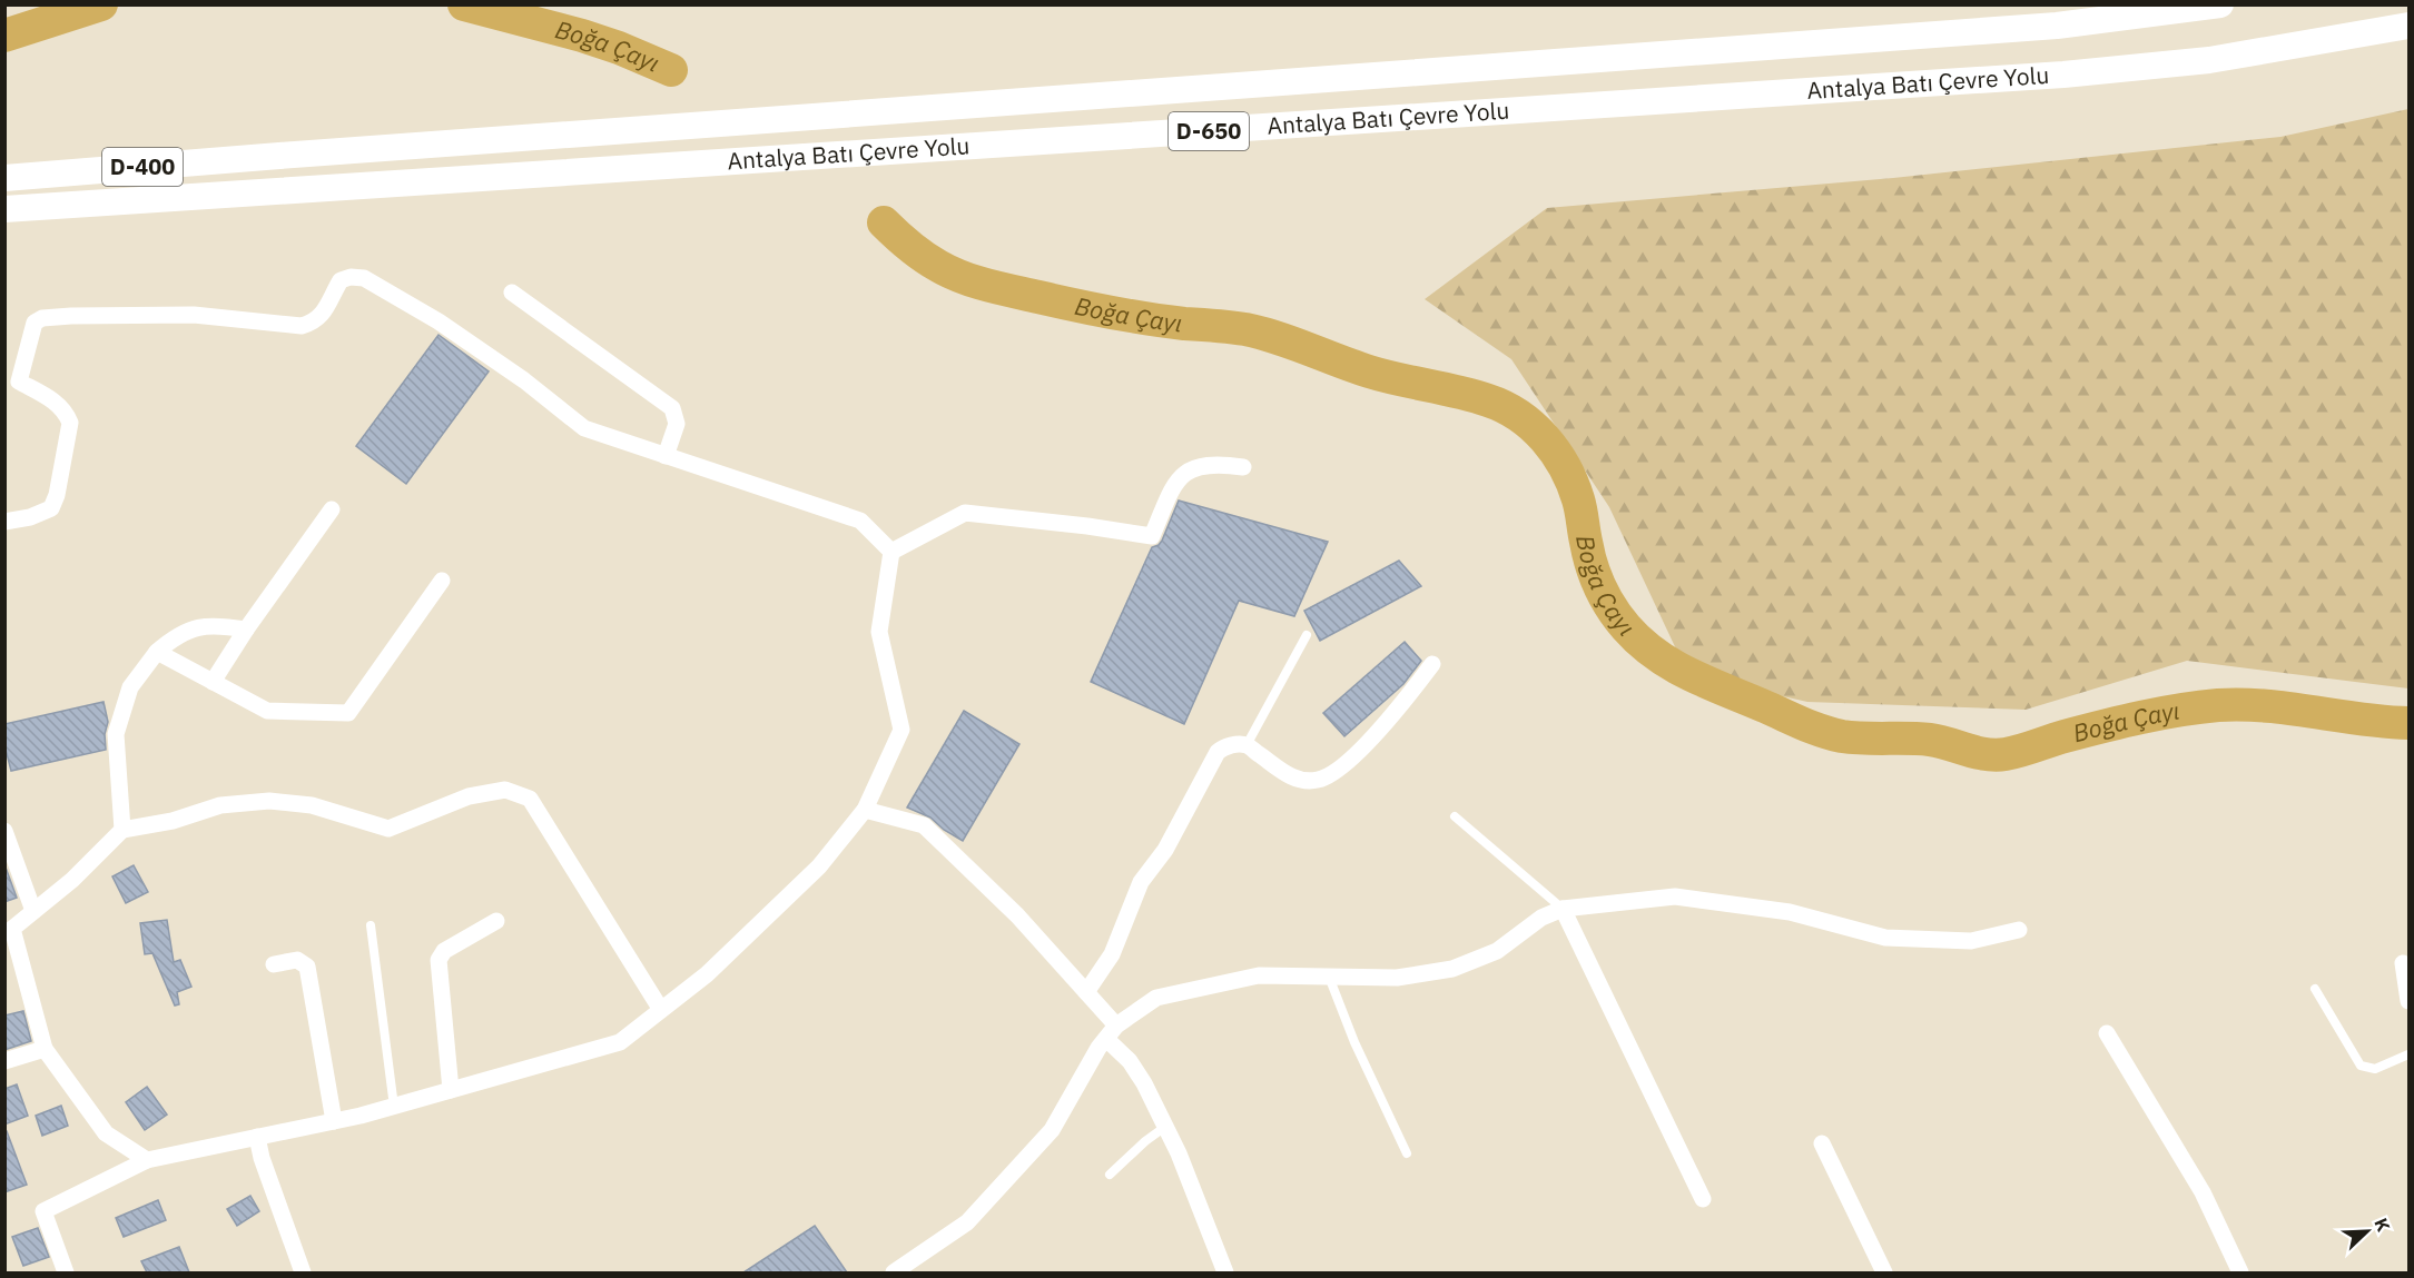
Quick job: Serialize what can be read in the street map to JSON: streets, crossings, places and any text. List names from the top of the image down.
{
  "streets": {
    "highway": ["Antalya Batı Çevre Yolu", "D-650", "D-400"]
  },
  "water": ["Boğa Çayı"],
  "north": "top right"
}
